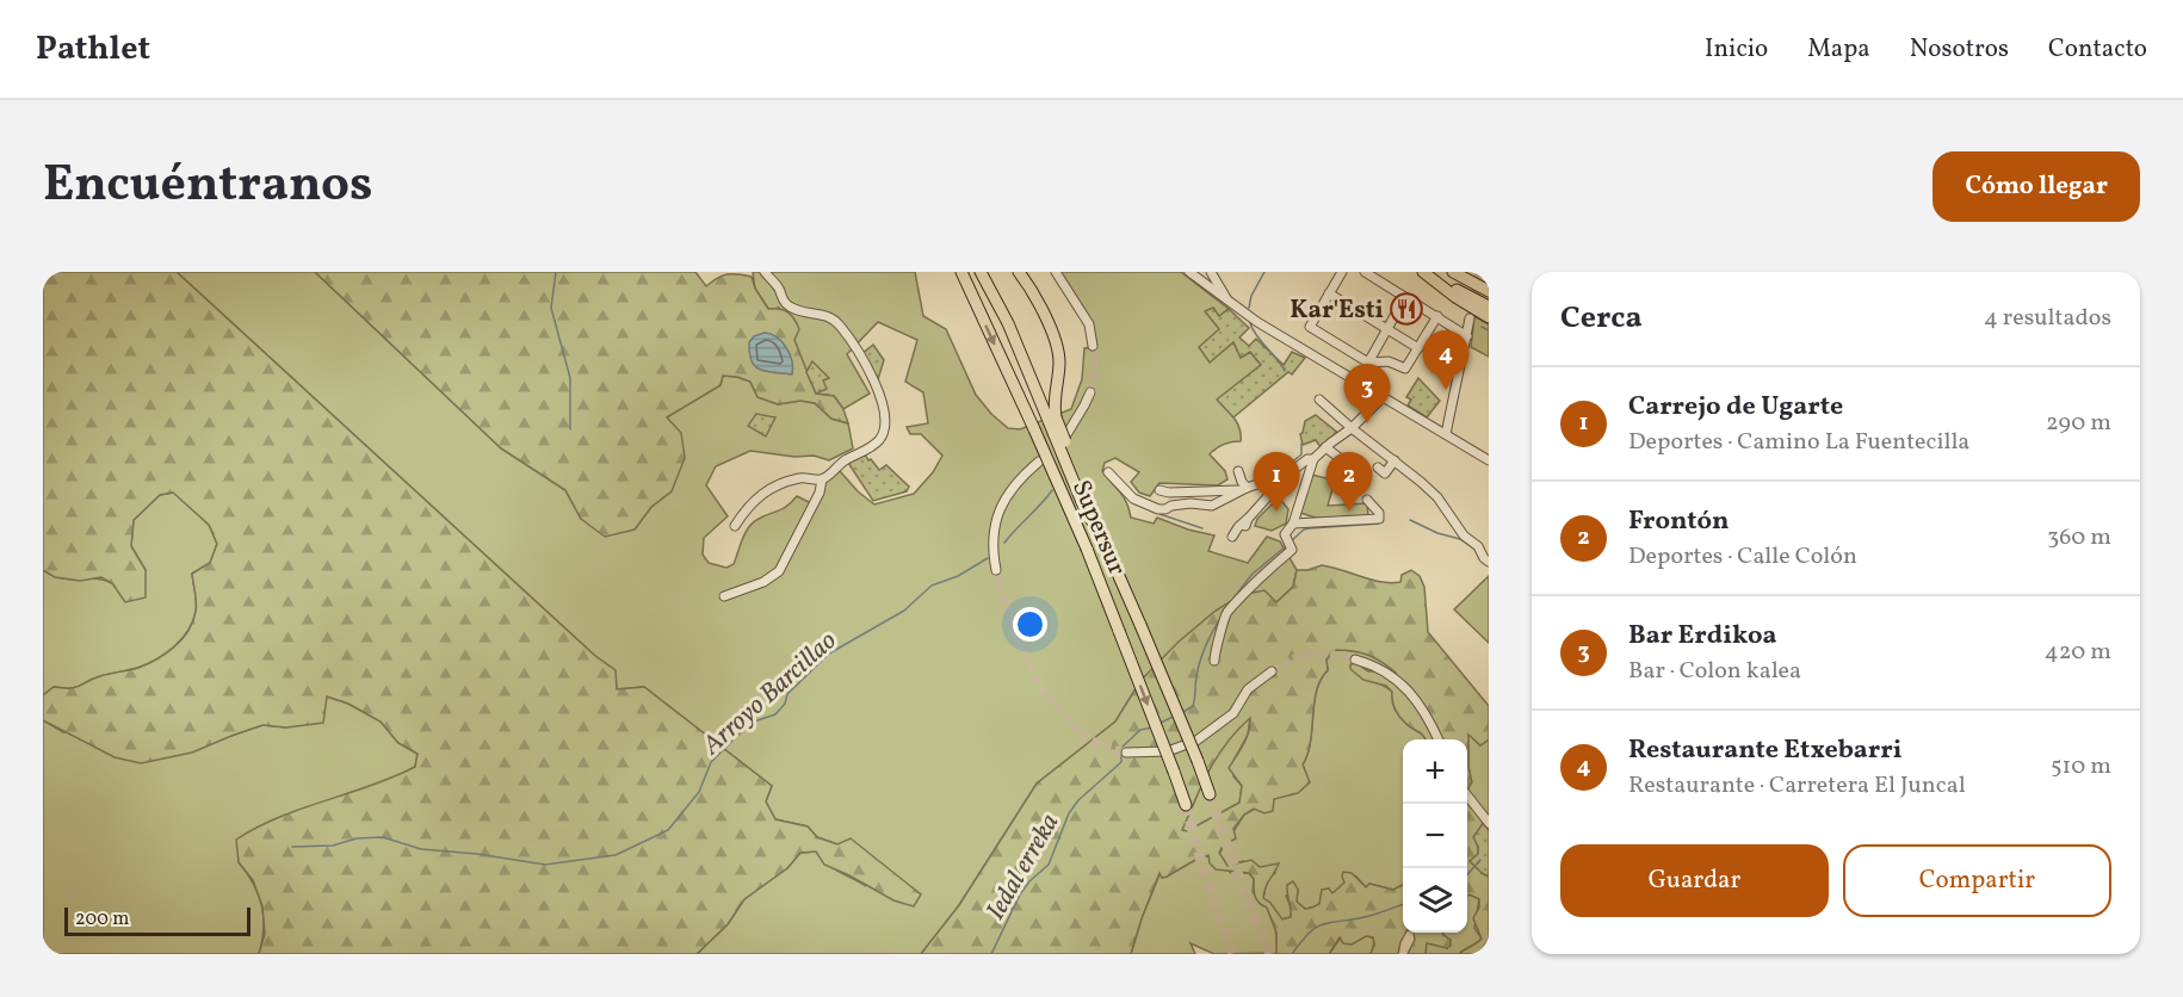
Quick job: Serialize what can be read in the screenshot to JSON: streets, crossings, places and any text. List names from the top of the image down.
{
  "streets": {
    "highway": ["Supersur"]
  },
  "water": ["Arroyo Barcillao", "Iedal erreka"],
  "places": {
    "restaurant": ["Kar'Esti"]
  },
  "scale_bar": "200 m",
  "page": {
    "header": "Pathlet",
    "nav": [
      "Inicio",
      "Mapa",
      "Nosotros",
      "Contacto"
    ],
    "title": "Encuéntranos",
    "buttons": [
      "Cómo llegar",
      ["Guardar", "Compartir"]
    ],
    "heading": ["Cerca", "4 resultados"],
    "pins": [
      "4",
      "3",
      "1",
      "2"
    ],
    "list": [
      {
        "mark": "1",
        "name": "Carrejo de Ugarte",
        "note": "Deportes · Camino La Fuentecilla",
        "value": "290 m"
      },
      {
        "mark": "2",
        "name": "Frontón",
        "note": "Deportes · Calle Colón",
        "value": "360 m"
      },
      {
        "mark": "3",
        "name": "Bar Erdikoa",
        "note": "Bar · Colon kalea",
        "value": "420 m"
      },
      {
        "mark": "4",
        "name": "Restaurante Etxebarri",
        "note": "Restaurante · Carretera El Juncal",
        "value": "510 m"
      }
    ],
    "map_buttons": ["+", "−"],
    "scale": "200 m"
  }
}
